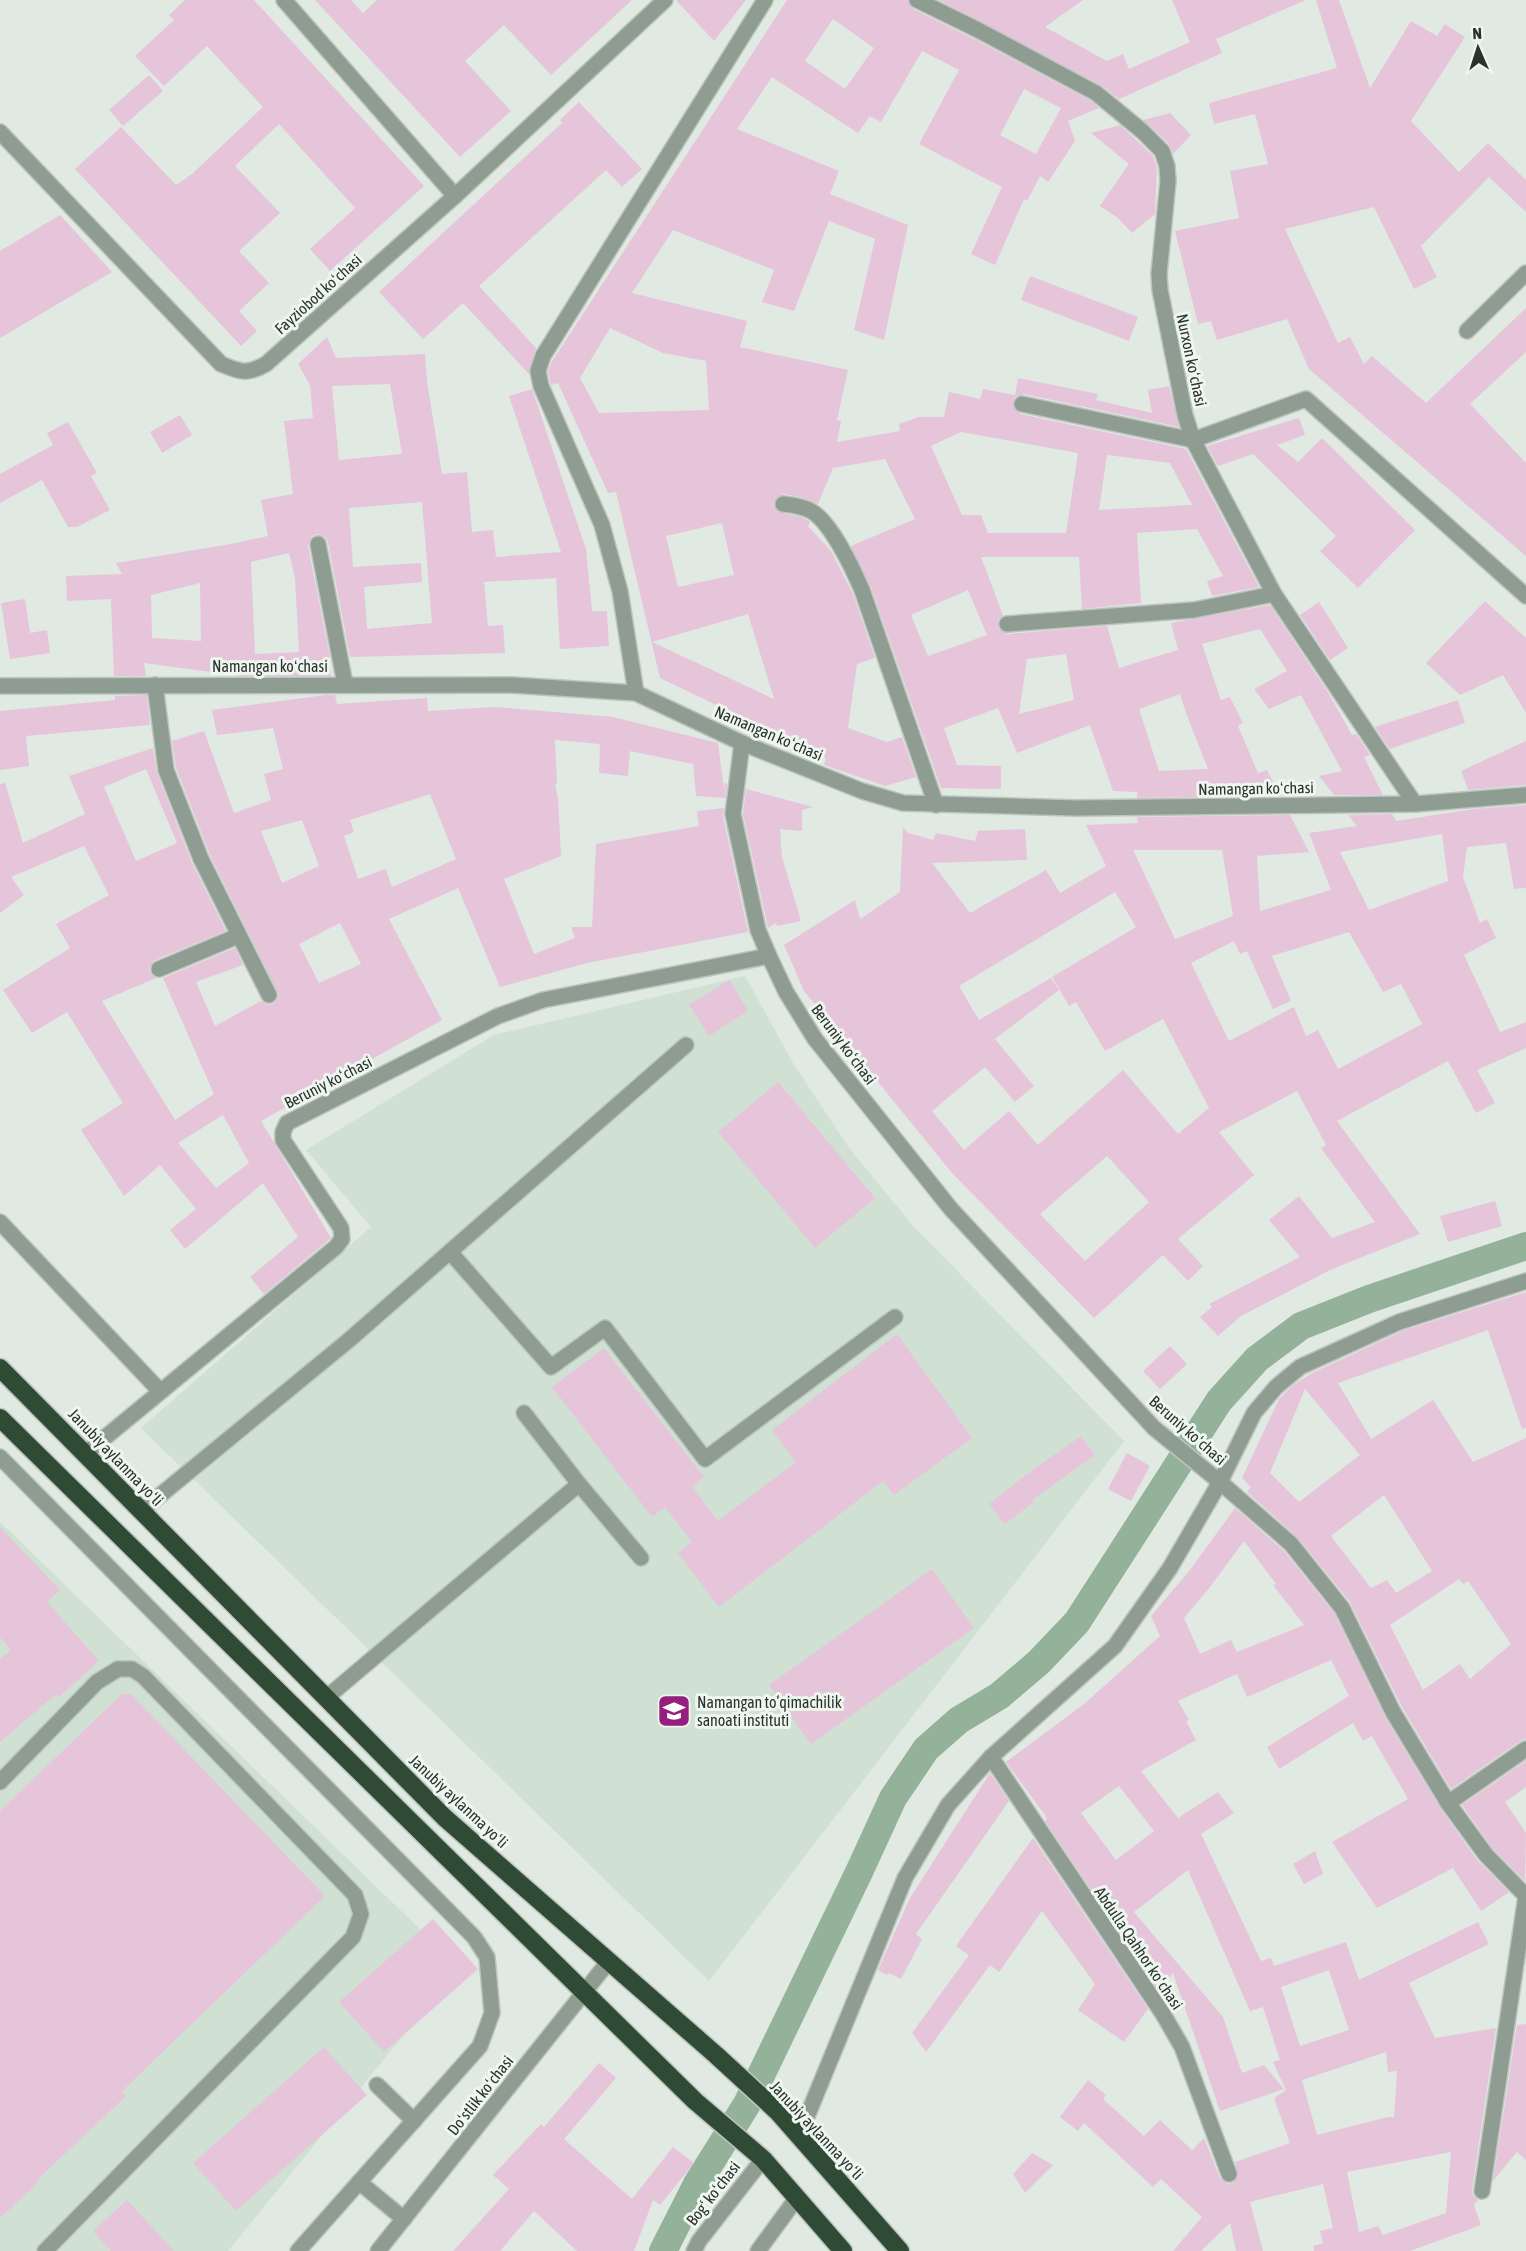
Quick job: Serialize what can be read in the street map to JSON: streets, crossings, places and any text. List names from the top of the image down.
{
  "streets": {
    "highway": ["Janubiy aylanma yoʻli"],
    "street": [
      "Fayziobod koʻchasi",
      "Nurxon koʻchasi",
      "Namangan koʻchasi",
      "Beruniy koʻchasi",
      "Abdulla Qahhor koʻchasi",
      "Doʻstlik koʻchasi",
      "Bogʻ koʻchasi"
    ]
  },
  "crossings": [
    ["Nurxon koʻchasi", "Namangan koʻchasi"],
    ["Beruniy koʻchasi", "Janubiy aylanma yoʻli"],
    ["Janubiy aylanma yoʻli", "Doʻstlik koʻchasi"]
  ],
  "places": {
    "school or university": ["Namangan to‘qimachilik sanoati instituti"]
  },
  "north": "top"
}
